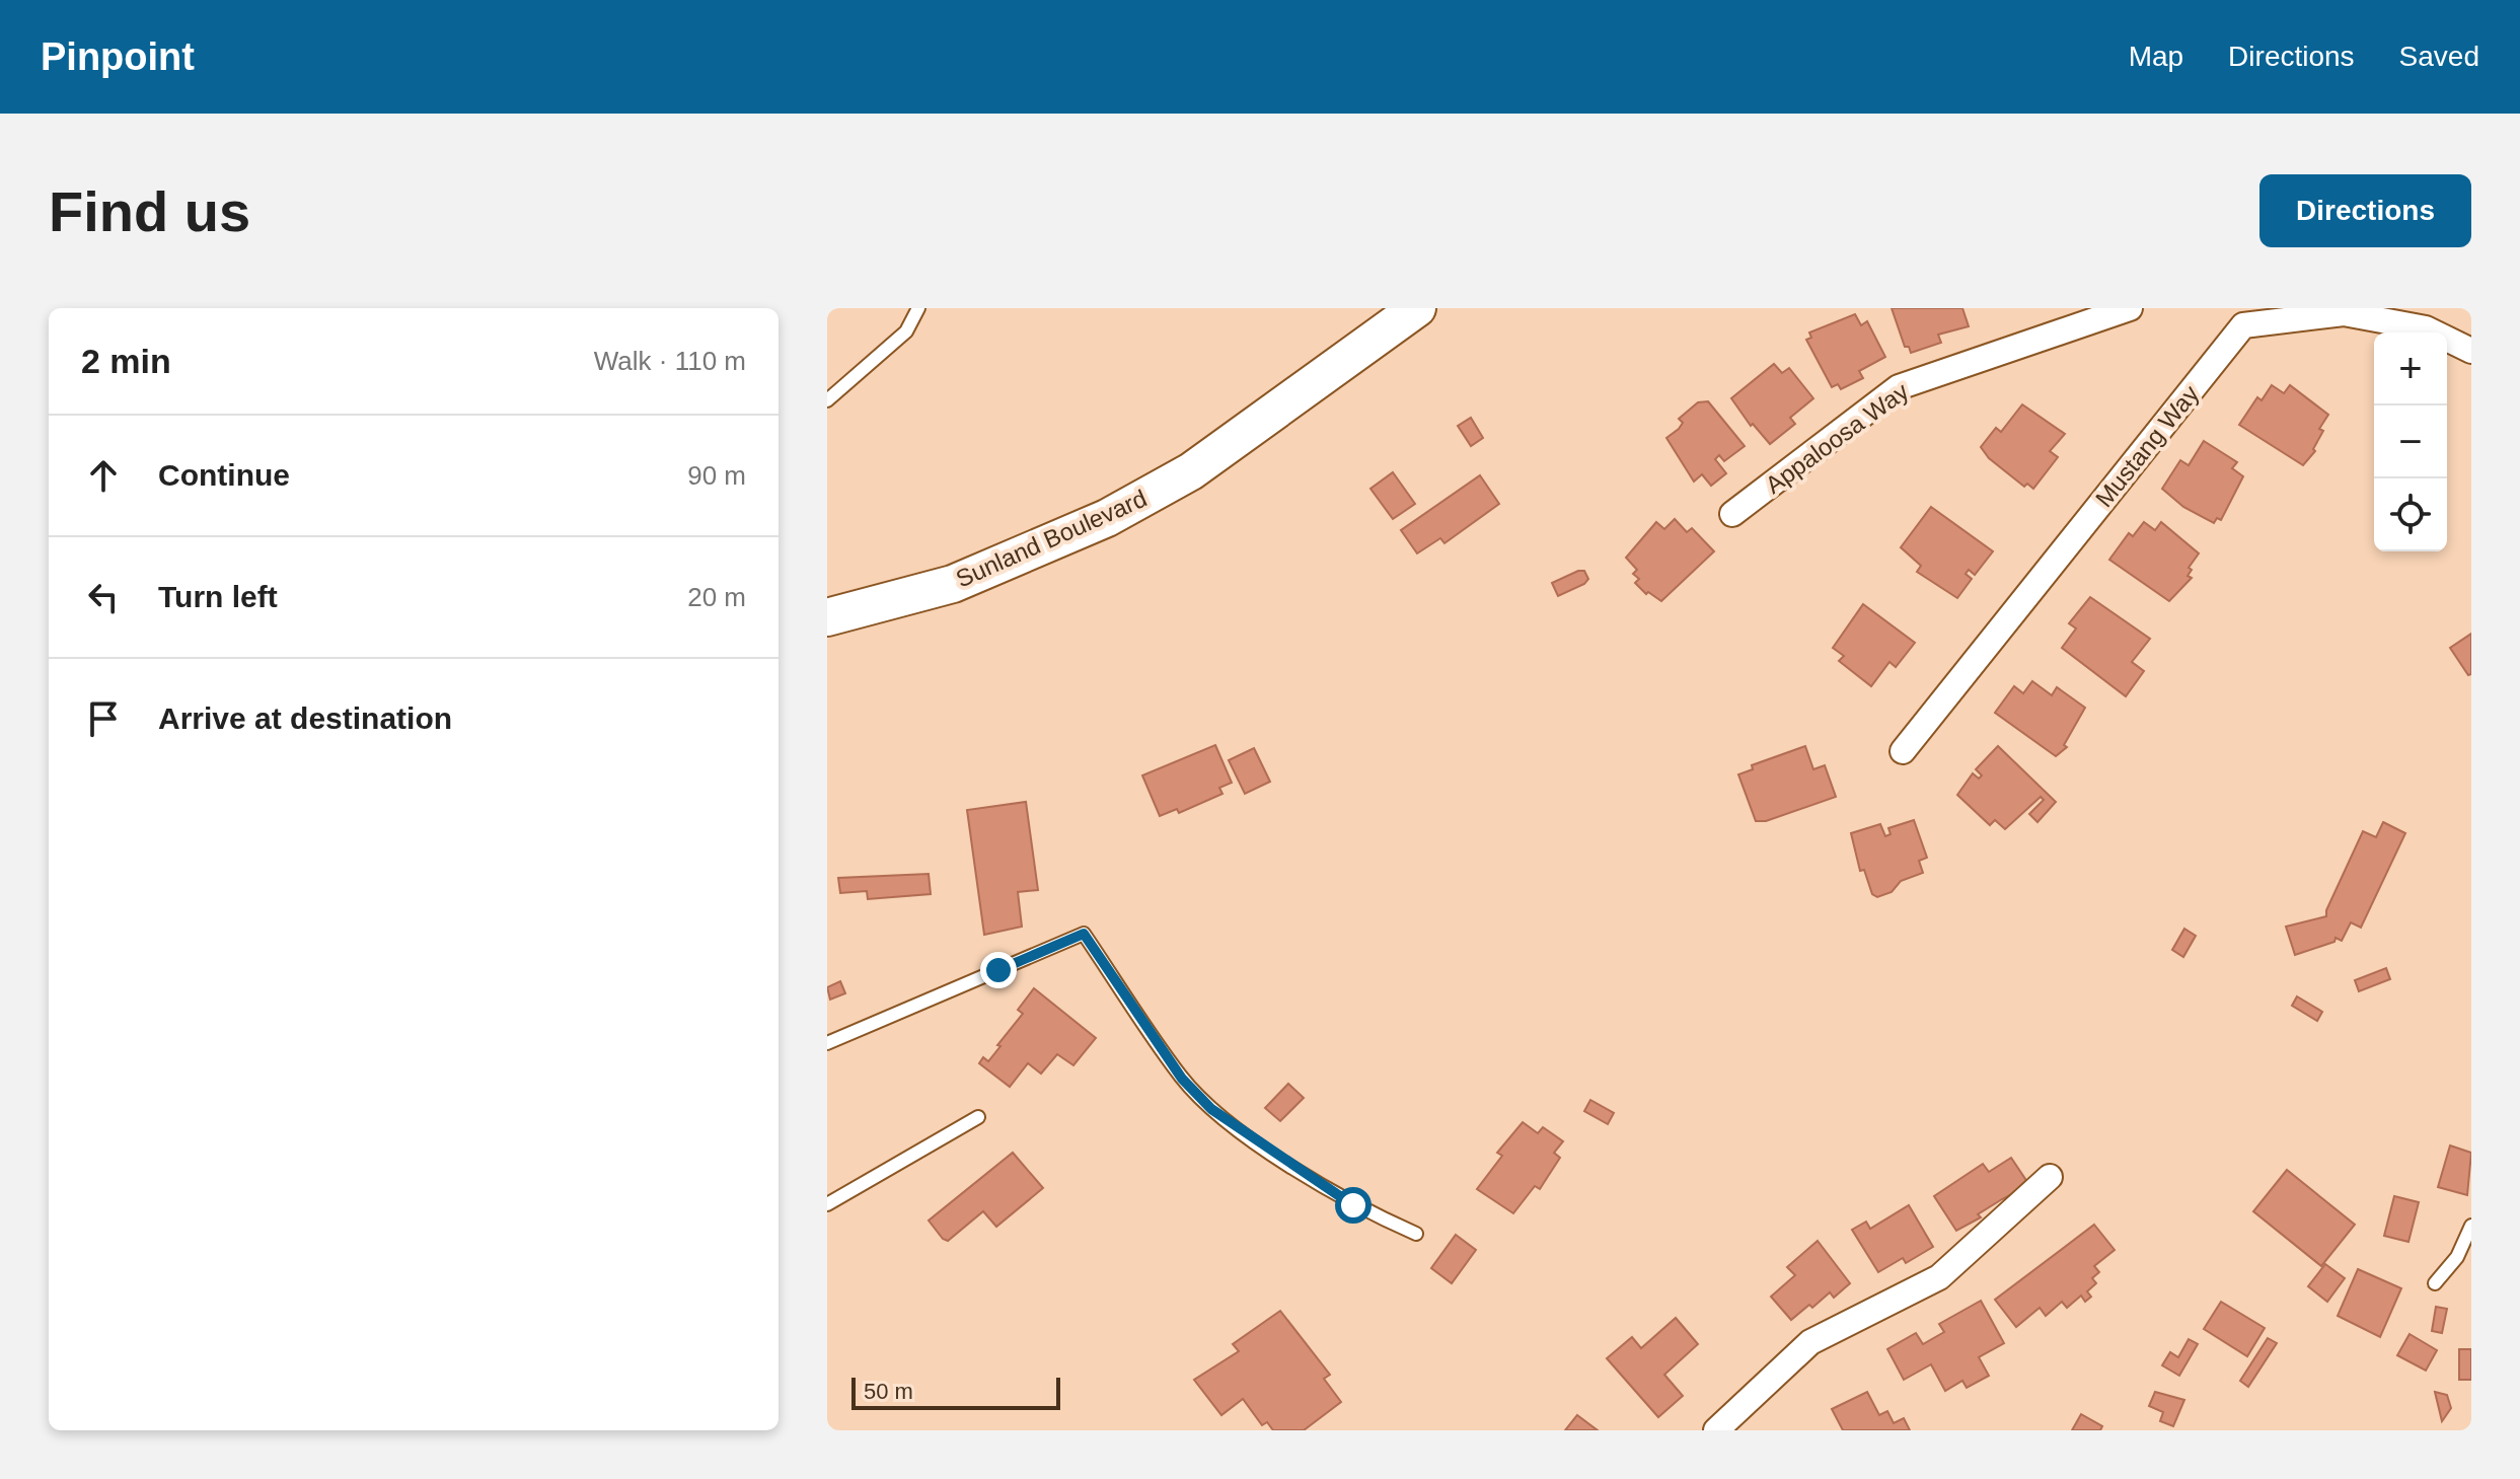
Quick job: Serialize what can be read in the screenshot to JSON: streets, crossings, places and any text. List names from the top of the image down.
{
  "streets": {
    "main road": ["Sunland Boulevard"],
    "street": ["Appaloosa Way", "Mustang Way"]
  },
  "scale_bar": "50 m",
  "page": {
    "header": "Pinpoint",
    "nav": ["Map", "Directions", "Saved"],
    "buttons": "Directions",
    "title": "Find us",
    "heading": ["2 min", "Walk · 110 m"],
    "map_buttons": ["+", "−"],
    "list": [
      ["Continue", "90 m"],
      ["Turn left", "20 m"],
      "Arrive at destination"
    ],
    "scale": "50 m"
  }
}
